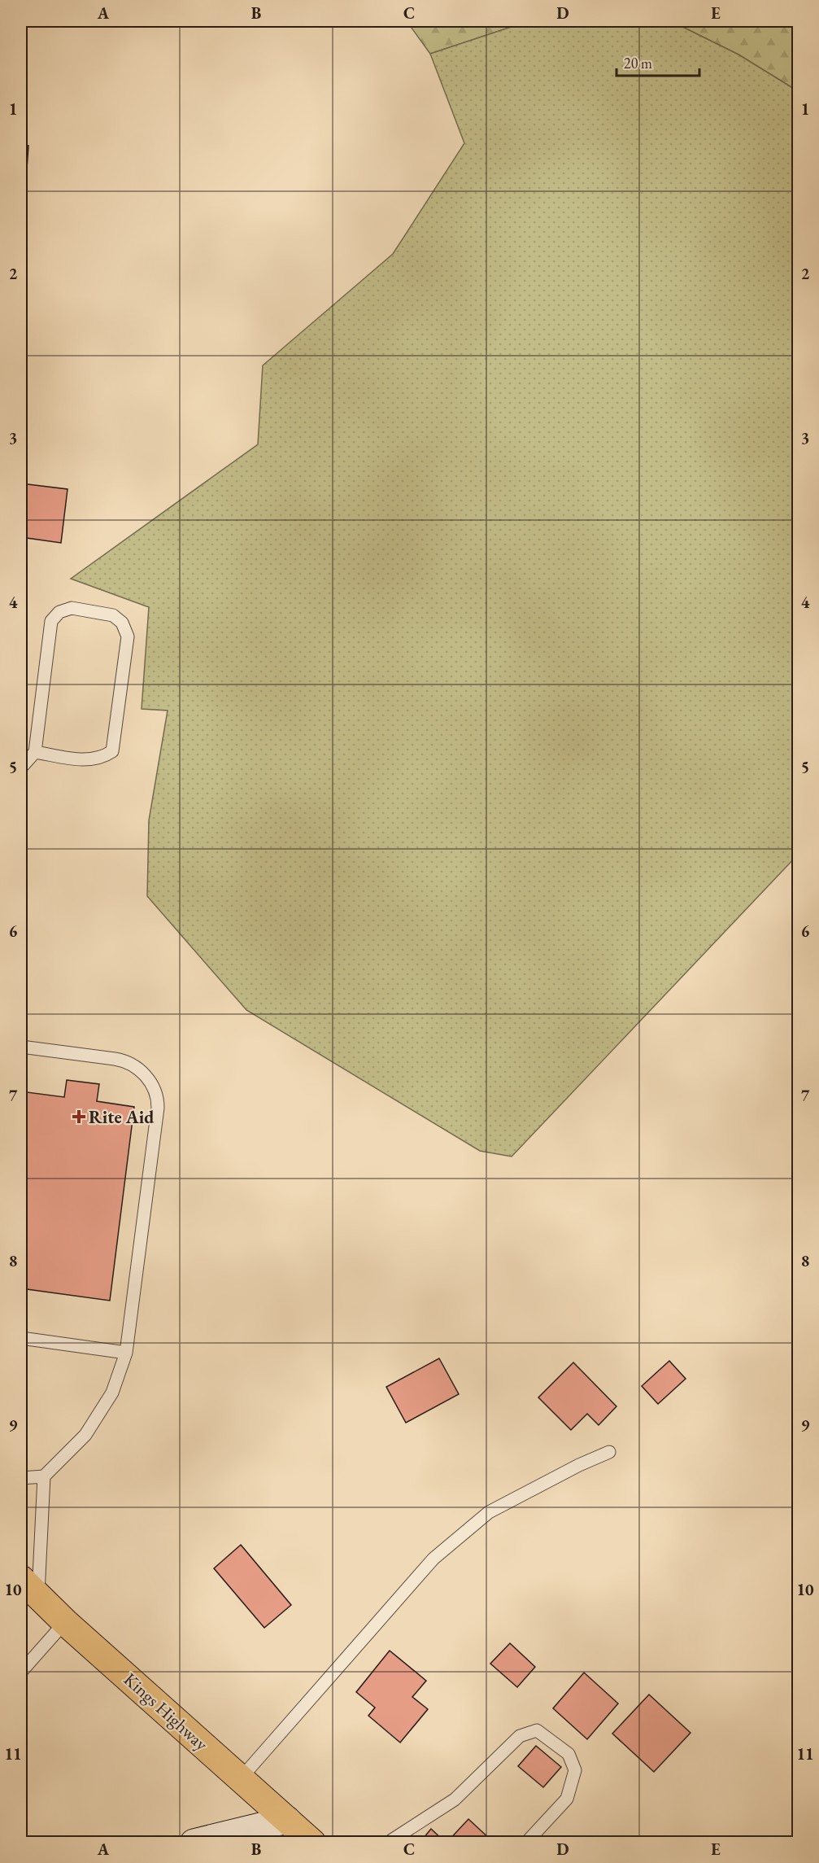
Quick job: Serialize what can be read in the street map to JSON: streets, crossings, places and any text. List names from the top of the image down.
{
  "streets": {
    "main road": ["Kings Highway"]
  },
  "places": {
    "health": ["Rite Aid"]
  },
  "scale_bar": "20 m",
  "grid": {
    "columns": [
      "A",
      "B",
      "C",
      "D",
      "E"
    ],
    "rows": [
      "1",
      "2",
      "3",
      "4",
      "5",
      "6",
      "7",
      "8",
      "9",
      "10",
      "11"
    ]
  }
}
